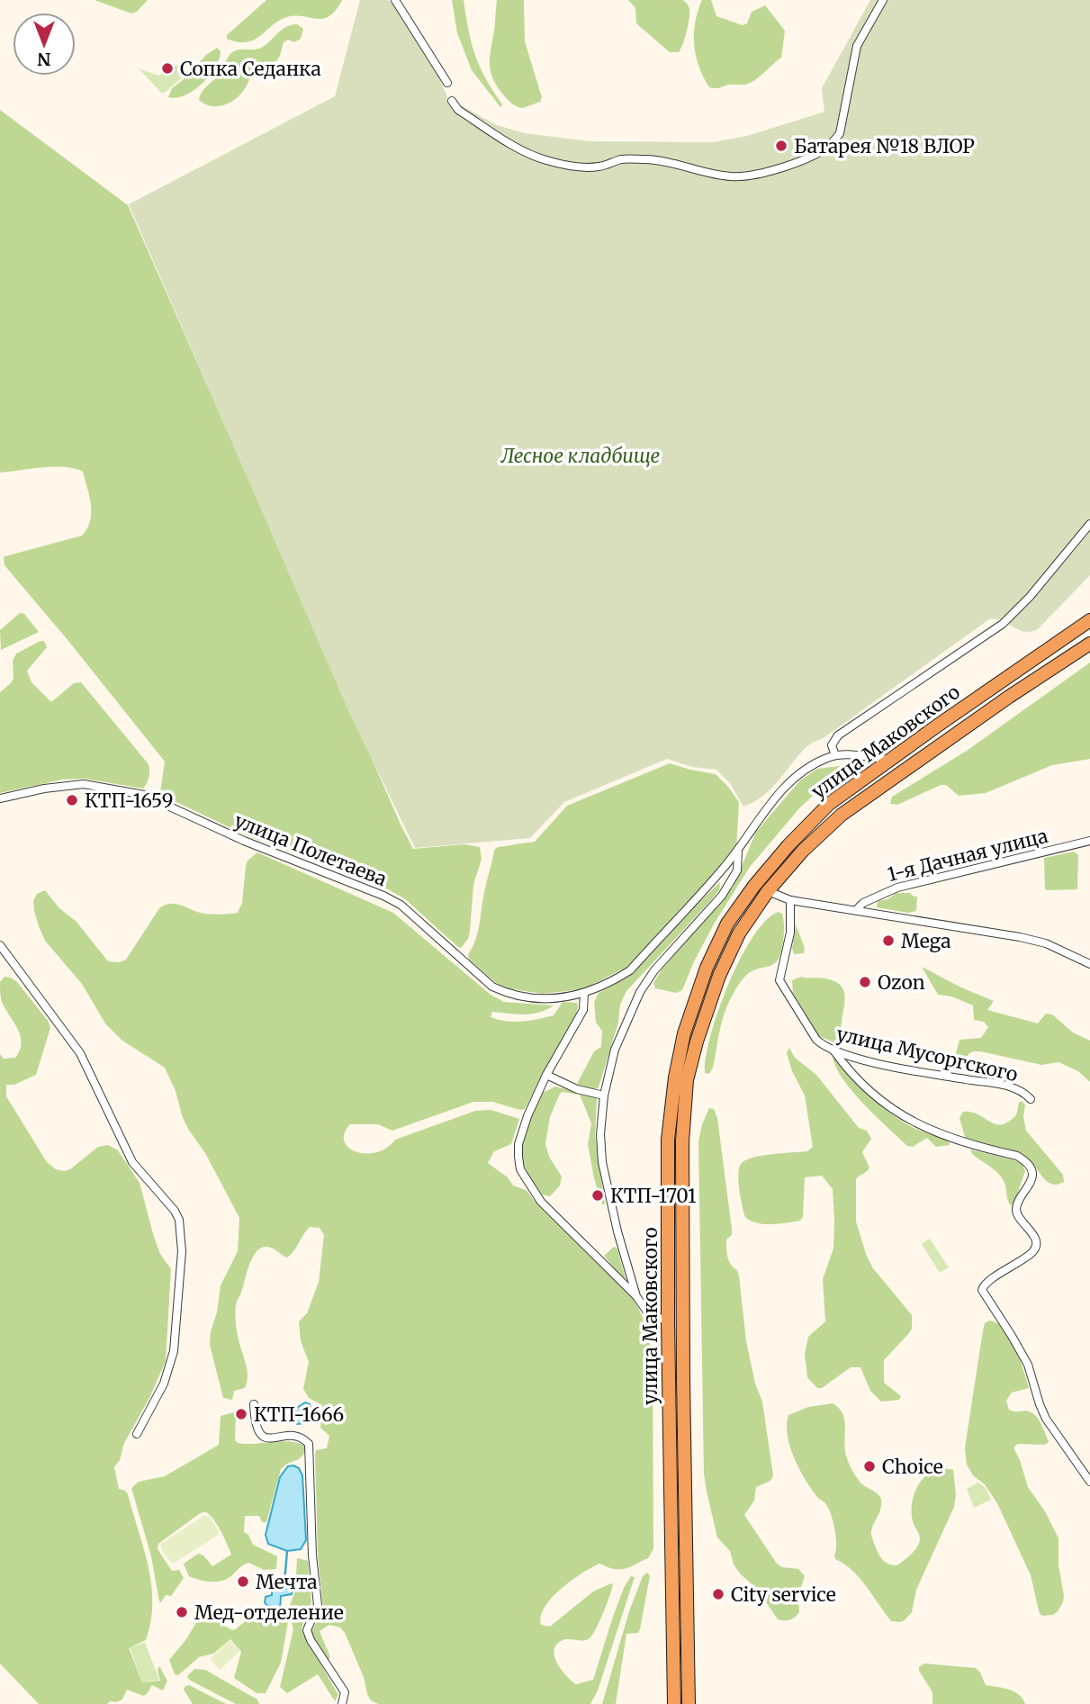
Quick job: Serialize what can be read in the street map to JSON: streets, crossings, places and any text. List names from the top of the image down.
{
  "streets": {
    "highway": ["улица Маковского"],
    "street": ["улица Полетаева", "1-я Дачная улица", "улица Мусоргского"]
  },
  "parks": ["Лесное кладбище"],
  "places": [
    "Сопка Седанка",
    "Батарея №18 ВЛОР",
    "КТП-1659",
    "Mega",
    "Ozon",
    "КТП-1701",
    "КТП-1666",
    "Choice",
    "Мечта",
    "City service",
    "Мед-отделение"
  ],
  "north": "bottom"
}
